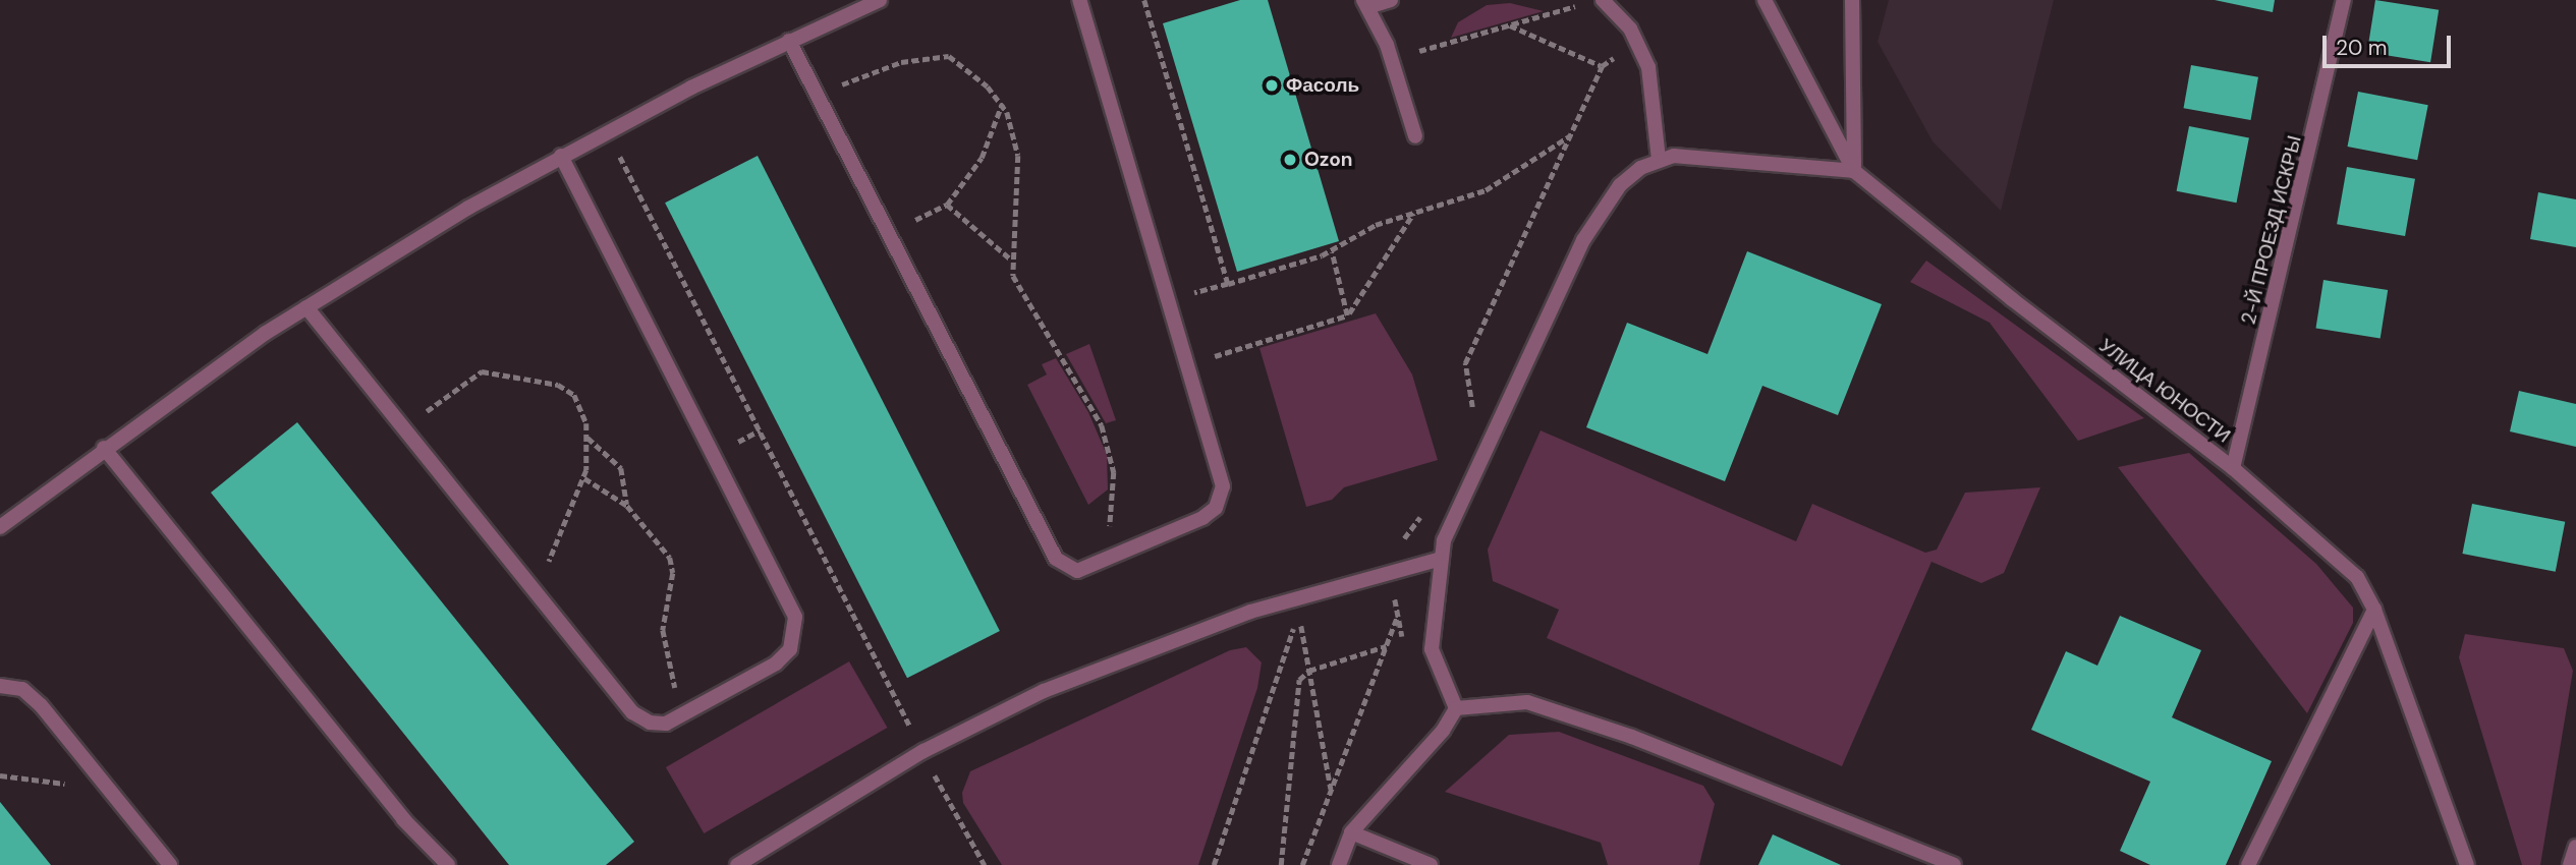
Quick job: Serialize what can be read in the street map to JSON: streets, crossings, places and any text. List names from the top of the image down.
{
  "streets": {
    "street": ["2-Й ПРОЕЗД ИСКРЫ", "УЛИЦА ЮНОСТИ"]
  },
  "crossings": [
    ["2-Й ПРОЕЗД ИСКРЫ", "УЛИЦА ЮНОСТИ"]
  ],
  "places": ["Фасоль", "Ozon"],
  "scale_bar": "20 m"
}
